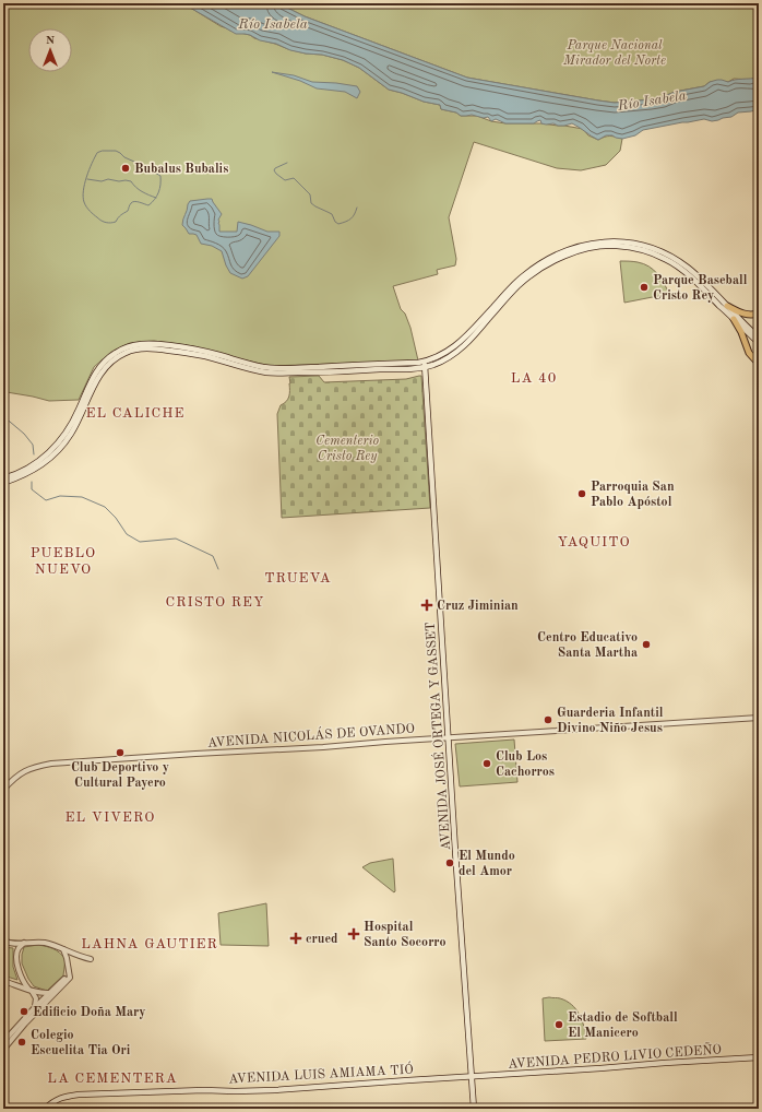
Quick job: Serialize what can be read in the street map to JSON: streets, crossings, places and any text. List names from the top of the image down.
{
  "streets": {
    "main road": ["AVENIDA JOSÉ ORTEGA Y GASSET", "AVENIDA PEDRO LIVIO CEDEÑO", "AVENIDA LUIS AMIAMA TIÓ"],
    "street": ["AVENIDA NICOLÁS DE OVANDO"]
  },
  "crossings": [
    ["AVENIDA NICOLÁS DE OVANDO", "AVENIDA JOSÉ ORTEGA Y GASSET"],
    ["AVENIDA JOSÉ ORTEGA Y GASSET", "AVENIDA PEDRO LIVIO CEDEÑO"],
    ["AVENIDA JOSÉ ORTEGA Y GASSET", "AVENIDA LUIS AMIAMA TIÓ"],
    ["AVENIDA PEDRO LIVIO CEDEÑO", "AVENIDA LUIS AMIAMA TIÓ"]
  ],
  "districts": [
    "LA 40",
    "EL CALICHE",
    "YAQUITO",
    "PUEBLO NUEVO",
    "TRUEVA",
    "CRISTO REY",
    "EL VIVERO",
    "LAHNA GAUTIER",
    "LA CEMENTERA"
  ],
  "water": ["Río Isabela"],
  "parks": ["Parque Nacional Mirador del Norte", "Cementerio Cristo Rey"],
  "places": {
    "other": [
      "Bubalus Bubalis",
      "Parque Baseball Cristo Rey",
      "Parroquia San Pablo Apóstol",
      "Centro Educativo Santa Martha",
      "Guarderia Infantil Divino Niño Jesus",
      "Club Deportivo y Cultural Payero",
      "Club Los Cachorros",
      "El Mundo del Amor",
      "Edificio Doña Mary",
      "Estadio de Softball El Manicero",
      "Colegio Escuelita Tia Ori"
    ],
    "health": ["Cruz Jiminian", "Hospital Santo Socorro", "crued"]
  },
  "north": "top"
}
